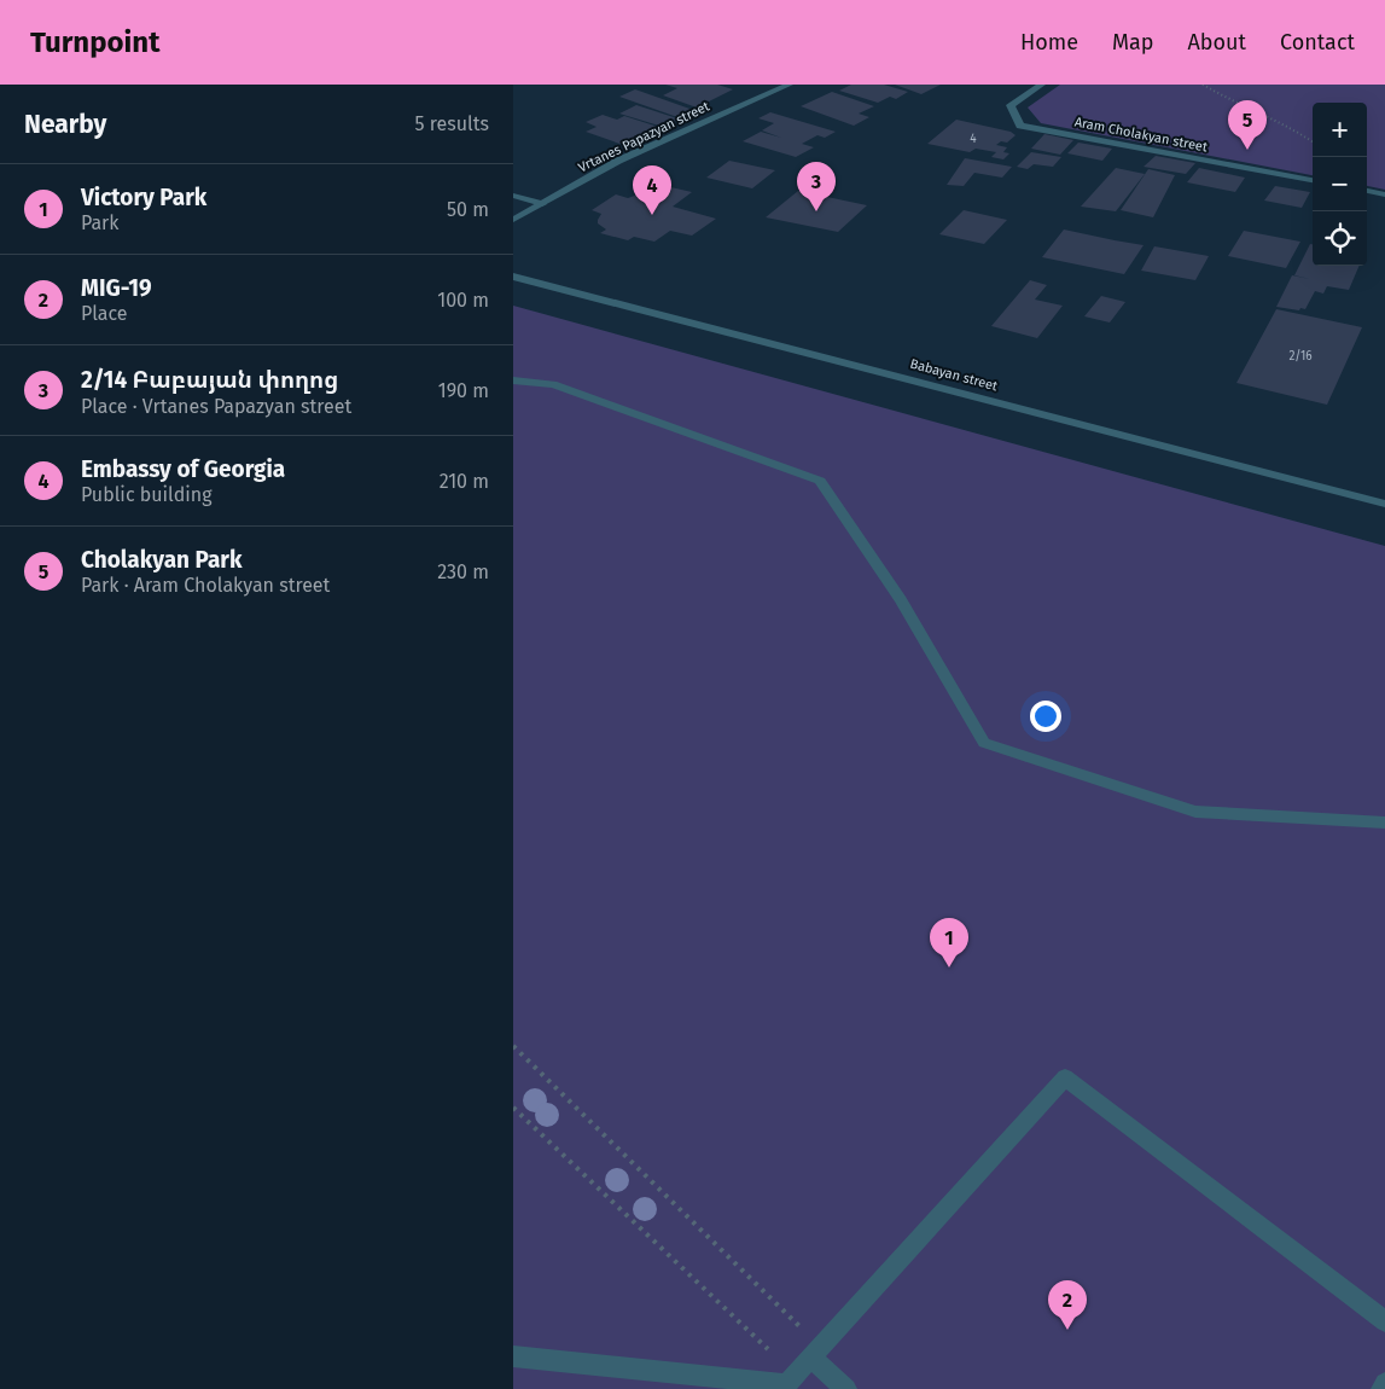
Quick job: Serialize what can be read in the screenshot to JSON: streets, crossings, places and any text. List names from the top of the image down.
{
  "streets": {
    "street": ["Aram Cholakyan street", "Vrtanes Papazyan street", "Babayan street"]
  },
  "house_numbers": ["4", "2/16"],
  "page": {
    "header": "Turnpoint",
    "nav": [
      "Home",
      "Map",
      "About",
      "Contact"
    ],
    "heading": ["Nearby", "5 results"],
    "pins": [
      "5",
      "3",
      "4",
      "1",
      "2"
    ],
    "map_buttons": ["+", "−"],
    "list": [
      {
        "mark": "1",
        "name": "Victory Park",
        "note": "Park",
        "value": "50 m"
      },
      {
        "mark": "2",
        "name": "MIG-19",
        "note": "Place",
        "value": "100 m"
      },
      {
        "mark": "3",
        "name": "2/14 Բաբայան փողոց",
        "note": "Place · Vrtanes Papazyan street",
        "value": "190 m"
      },
      {
        "mark": "4",
        "name": "Embassy of Georgia",
        "note": "Public building",
        "value": "210 m"
      },
      {
        "mark": "5",
        "name": "Cholakyan Park",
        "note": "Park · Aram Cholakyan street",
        "value": "230 m"
      }
    ]
  }
}
